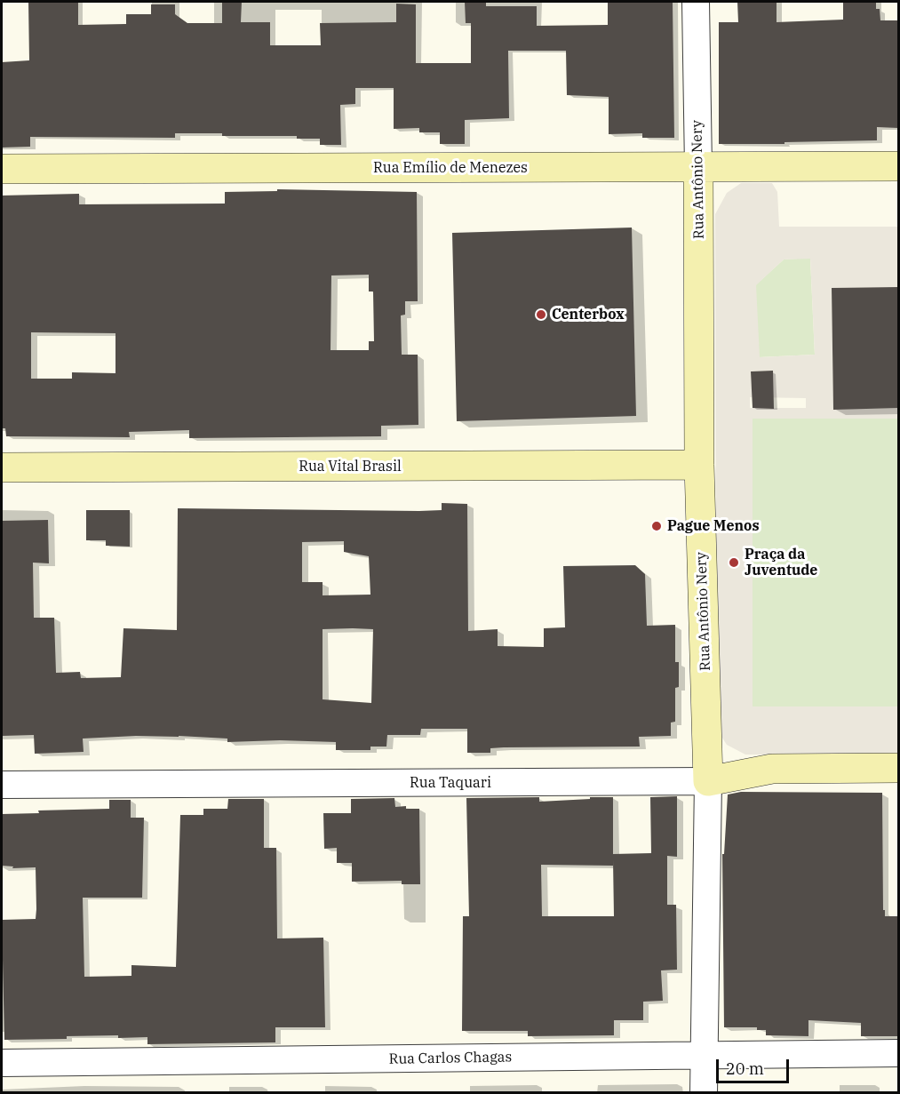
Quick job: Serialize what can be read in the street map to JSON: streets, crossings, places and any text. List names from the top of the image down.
{
  "streets": {
    "street": [
      "Rua Emílio de Menezes",
      "Rua Antônio Nery",
      "Rua Vital Brasil",
      "Rua Taquari",
      "Rua Carlos Chagas"
    ]
  },
  "crossings": [
    ["Rua Emílio de Menezes", "Rua Antônio Nery"],
    ["Rua Antônio Nery", "Rua Vital Brasil"],
    ["Rua Antônio Nery", "Rua Taquari"],
    ["Rua Antônio Nery", "Rua Carlos Chagas"]
  ],
  "places": ["Centerbox", "Pague Menos", "Praça da Juventude"],
  "scale_bar": "20 m"
}
